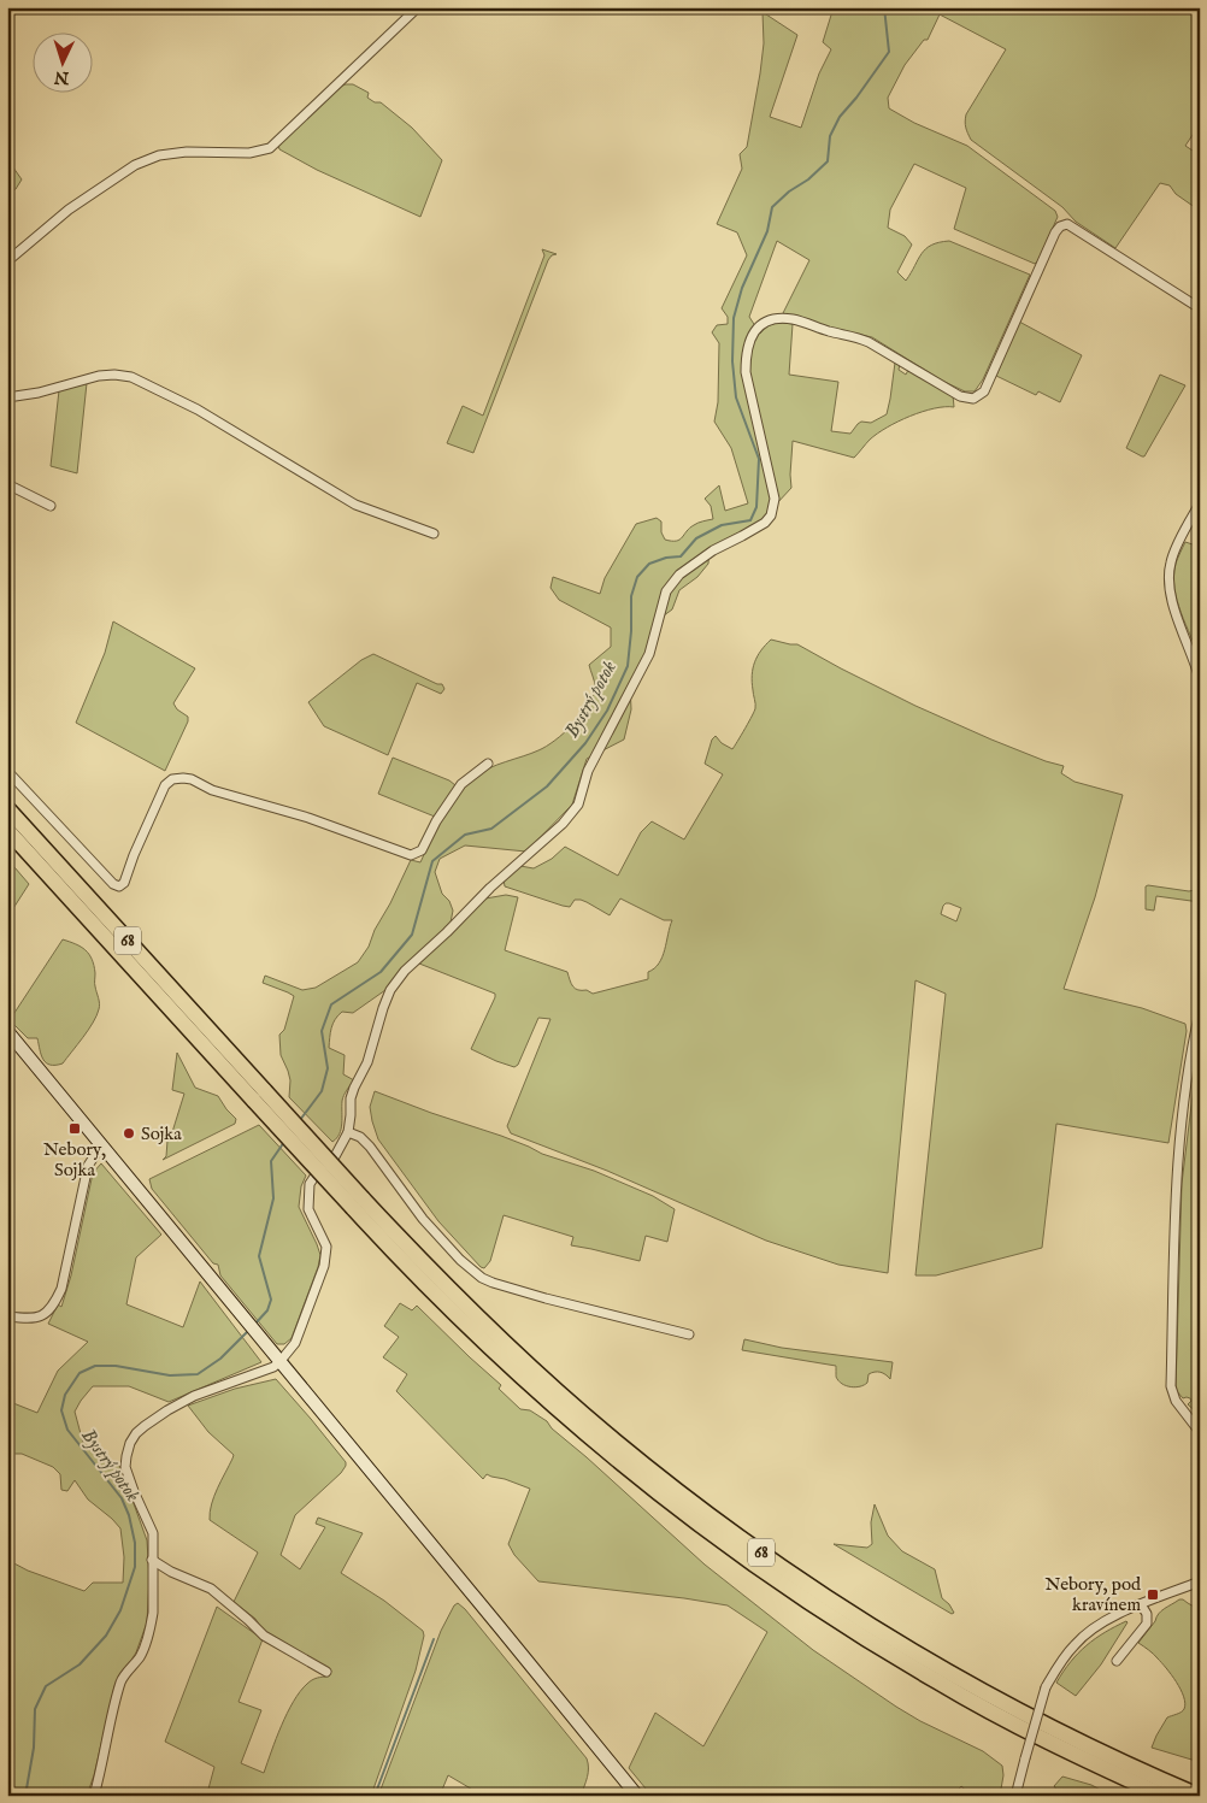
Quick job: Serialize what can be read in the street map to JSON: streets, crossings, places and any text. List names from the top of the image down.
{
  "streets": {
    "highway": ["68"]
  },
  "water": ["Bystrý potok"],
  "places": {
    "transit": ["Nebory, Sojka", "Nebory, pod kravínem"],
    "other": ["Sojka"]
  },
  "north": "bottom"
}
